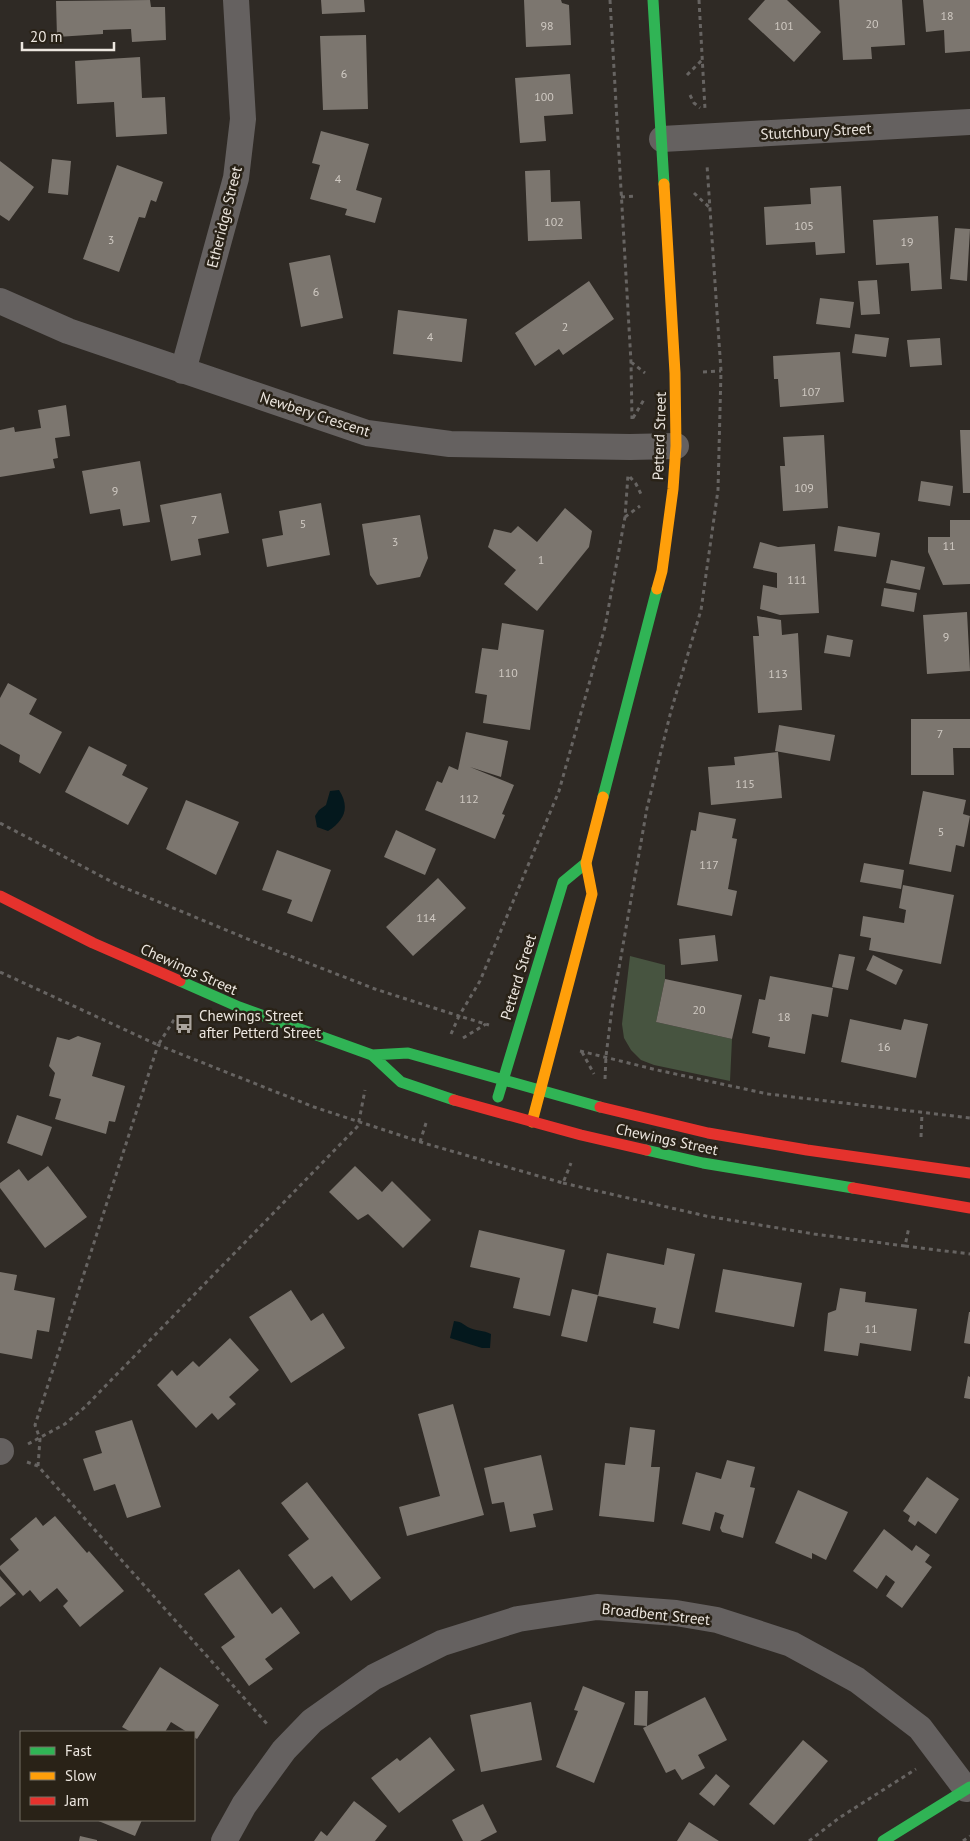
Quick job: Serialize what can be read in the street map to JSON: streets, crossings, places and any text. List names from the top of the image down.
{
  "streets": {
    "street": [
      "Stutchbury Street",
      "Etheridge Street",
      "Newbery Crescent",
      "Petterd Street",
      "Chewings Street",
      "Broadbent Street"
    ]
  },
  "crossings": [
    ["Stutchbury Street", "Petterd Street"],
    ["Etheridge Street", "Newbery Crescent"],
    ["Newbery Crescent", "Petterd Street"],
    ["Petterd Street", "Chewings Street"]
  ],
  "places": {
    "bus stop": ["Chewings Street after Petterd Street"]
  },
  "house_numbers": [
    "18",
    "20",
    "98",
    "101",
    "6",
    "100",
    "4",
    "102",
    "105",
    "3",
    "19",
    "6",
    "2",
    "4",
    "107",
    "109",
    "9",
    "7",
    "5",
    "3",
    "11",
    "1",
    "111",
    "9",
    "110",
    "113",
    "7",
    "115",
    "112",
    "5",
    "117",
    "114",
    "20",
    "18",
    "16",
    "11"
  ],
  "legend": ["Fast", "Slow", "Jam"],
  "scale_bar": "20 m"
}
